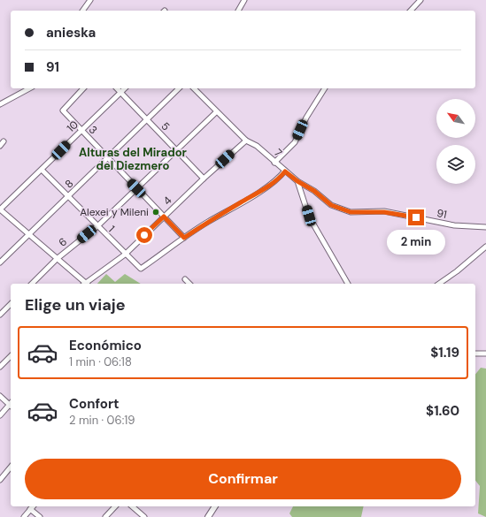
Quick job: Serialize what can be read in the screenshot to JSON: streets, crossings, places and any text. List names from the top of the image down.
{
  "streets": {
    "street": [
      "10",
      "5",
      "3",
      "7",
      "8",
      "4",
      "91",
      "1",
      "6"
    ]
  },
  "crossings": [
    ["10", "5"],
    ["10", "3"],
    ["10", "1"],
    ["5", "8"],
    ["5", "4"],
    ["5", "6"],
    ["3", "8"],
    ["3", "4"],
    ["3", "1"],
    ["3", "6"],
    ["7", "4"],
    ["7", "91"],
    ["7", "6"],
    ["8", "1"],
    ["4", "1"],
    ["1", "6"]
  ],
  "districts": ["Alturas del Mirador del Diezmero"],
  "places": ["Alexei y Mileni"],
  "north": "top left",
  "page": {
    "banner": ["anieska", "91"],
    "bubble": "2 min",
    "heading": "Elige un viaje",
    "list": [
      {
        "name": "Económico",
        "note": "1 min · 06:18",
        "value": "$1.19"
      },
      {
        "name": "Confort",
        "note": "2 min · 06:19",
        "value": "$1.60"
      }
    ],
    "buttons": "Confirmar"
  }
}
